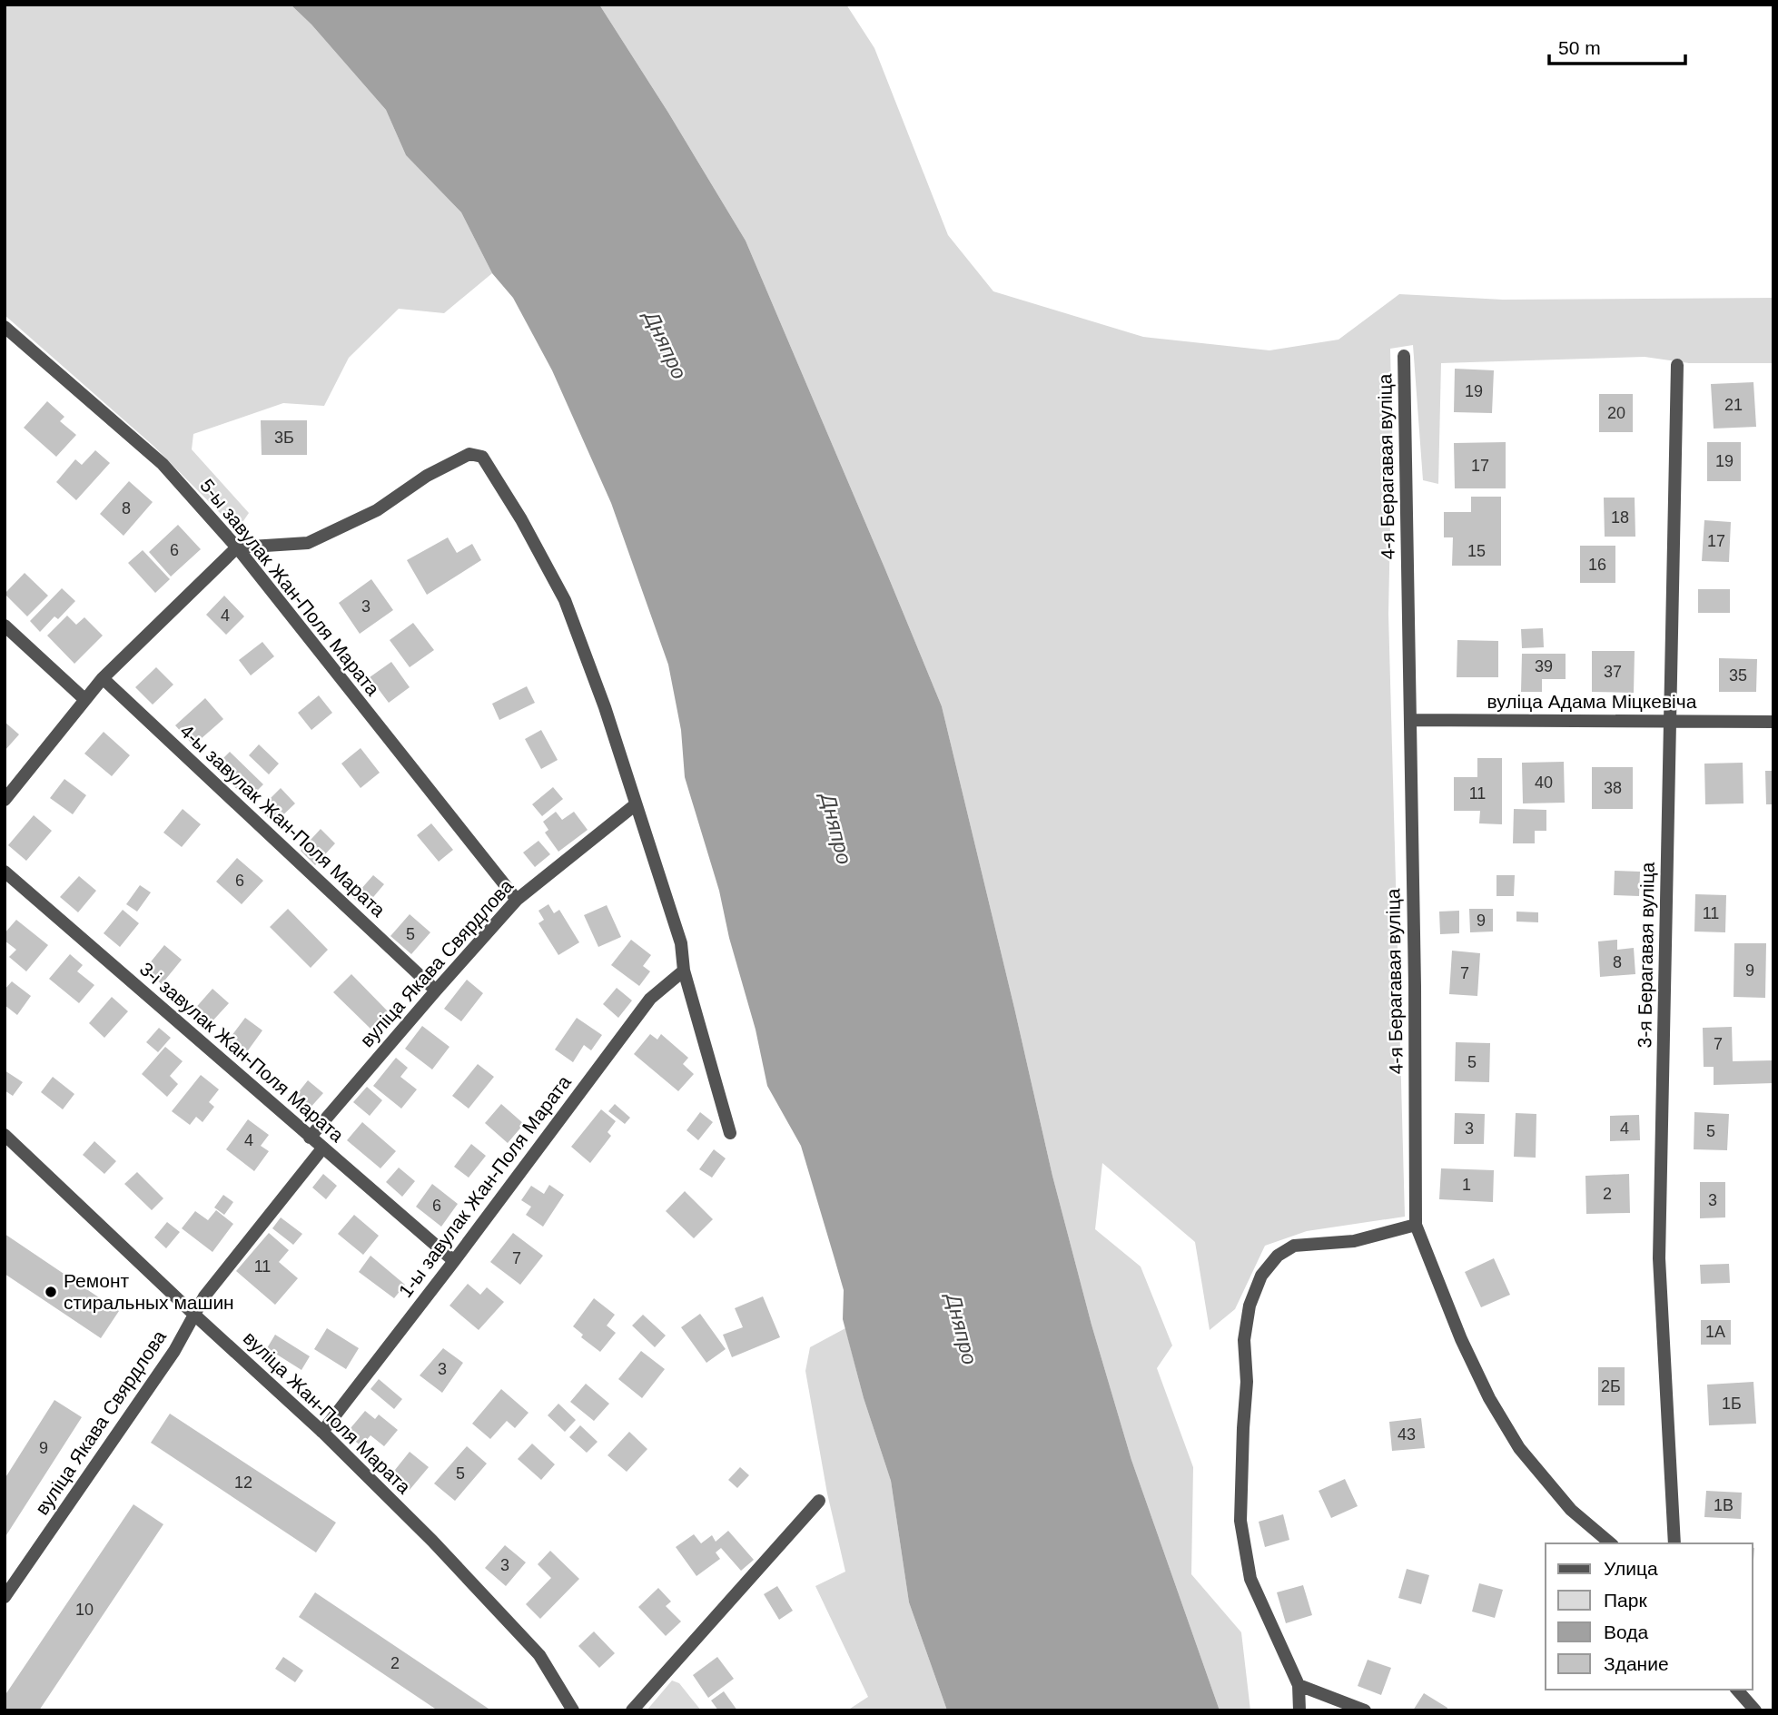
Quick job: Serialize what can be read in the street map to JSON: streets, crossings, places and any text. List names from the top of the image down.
{
  "streets": {
    "street": [
      "4-я Берагавая вуліца",
      "5-ы завулак Жан-Поля Марата",
      "вуліца Адама Міцкевіча",
      "4-ы завулак Жан-Поля Марата",
      "3-я Берагавая вуліца",
      "вуліца Якава Свярдлова",
      "3-і завулак Жан-Поля Марата",
      "1-ы завулак Жан-Поля Марата",
      "вуліца Жан-Поля Марата"
    ]
  },
  "crossings": [
    ["4-я Берагавая вуліца", "вуліца Адама Міцкевіча"],
    ["5-ы завулак Жан-Поля Марата", "вуліца Якава Свярдлова"],
    ["вуліца Адама Міцкевіча", "3-я Берагавая вуліца"],
    ["4-ы завулак Жан-Поля Марата", "вуліца Якава Свярдлова"],
    ["вуліца Якава Свярдлова", "3-і завулак Жан-Поля Марата"],
    ["вуліца Якава Свярдлова", "вуліца Жан-Поля Марата"],
    ["3-і завулак Жан-Поля Марата", "1-ы завулак Жан-Поля Марата"],
    ["1-ы завулак Жан-Поля Марата", "вуліца Жан-Поля Марата"]
  ],
  "water": ["Дняпро"],
  "places": ["Ремонт стиральных машин"],
  "house_numbers": [
    "19",
    "21",
    "20",
    "3Б",
    "19",
    "17",
    "8",
    "18",
    "17",
    "6",
    "15",
    "16",
    "3",
    "4",
    "39",
    "37",
    "35",
    "40",
    "38",
    "11",
    "6",
    "11",
    "9",
    "5",
    "8",
    "9",
    "7",
    "7",
    "5",
    "3",
    "4",
    "5",
    "4",
    "1",
    "2",
    "3",
    "6",
    "7",
    "11",
    "1А",
    "3",
    "2Б",
    "1Б",
    "43",
    "9",
    "5",
    "12",
    "1В",
    "3",
    "10",
    "2"
  ],
  "legend": [
    "Улица",
    "Парк",
    "Вода",
    "Здание"
  ],
  "scale_bar": "50 m"
}
